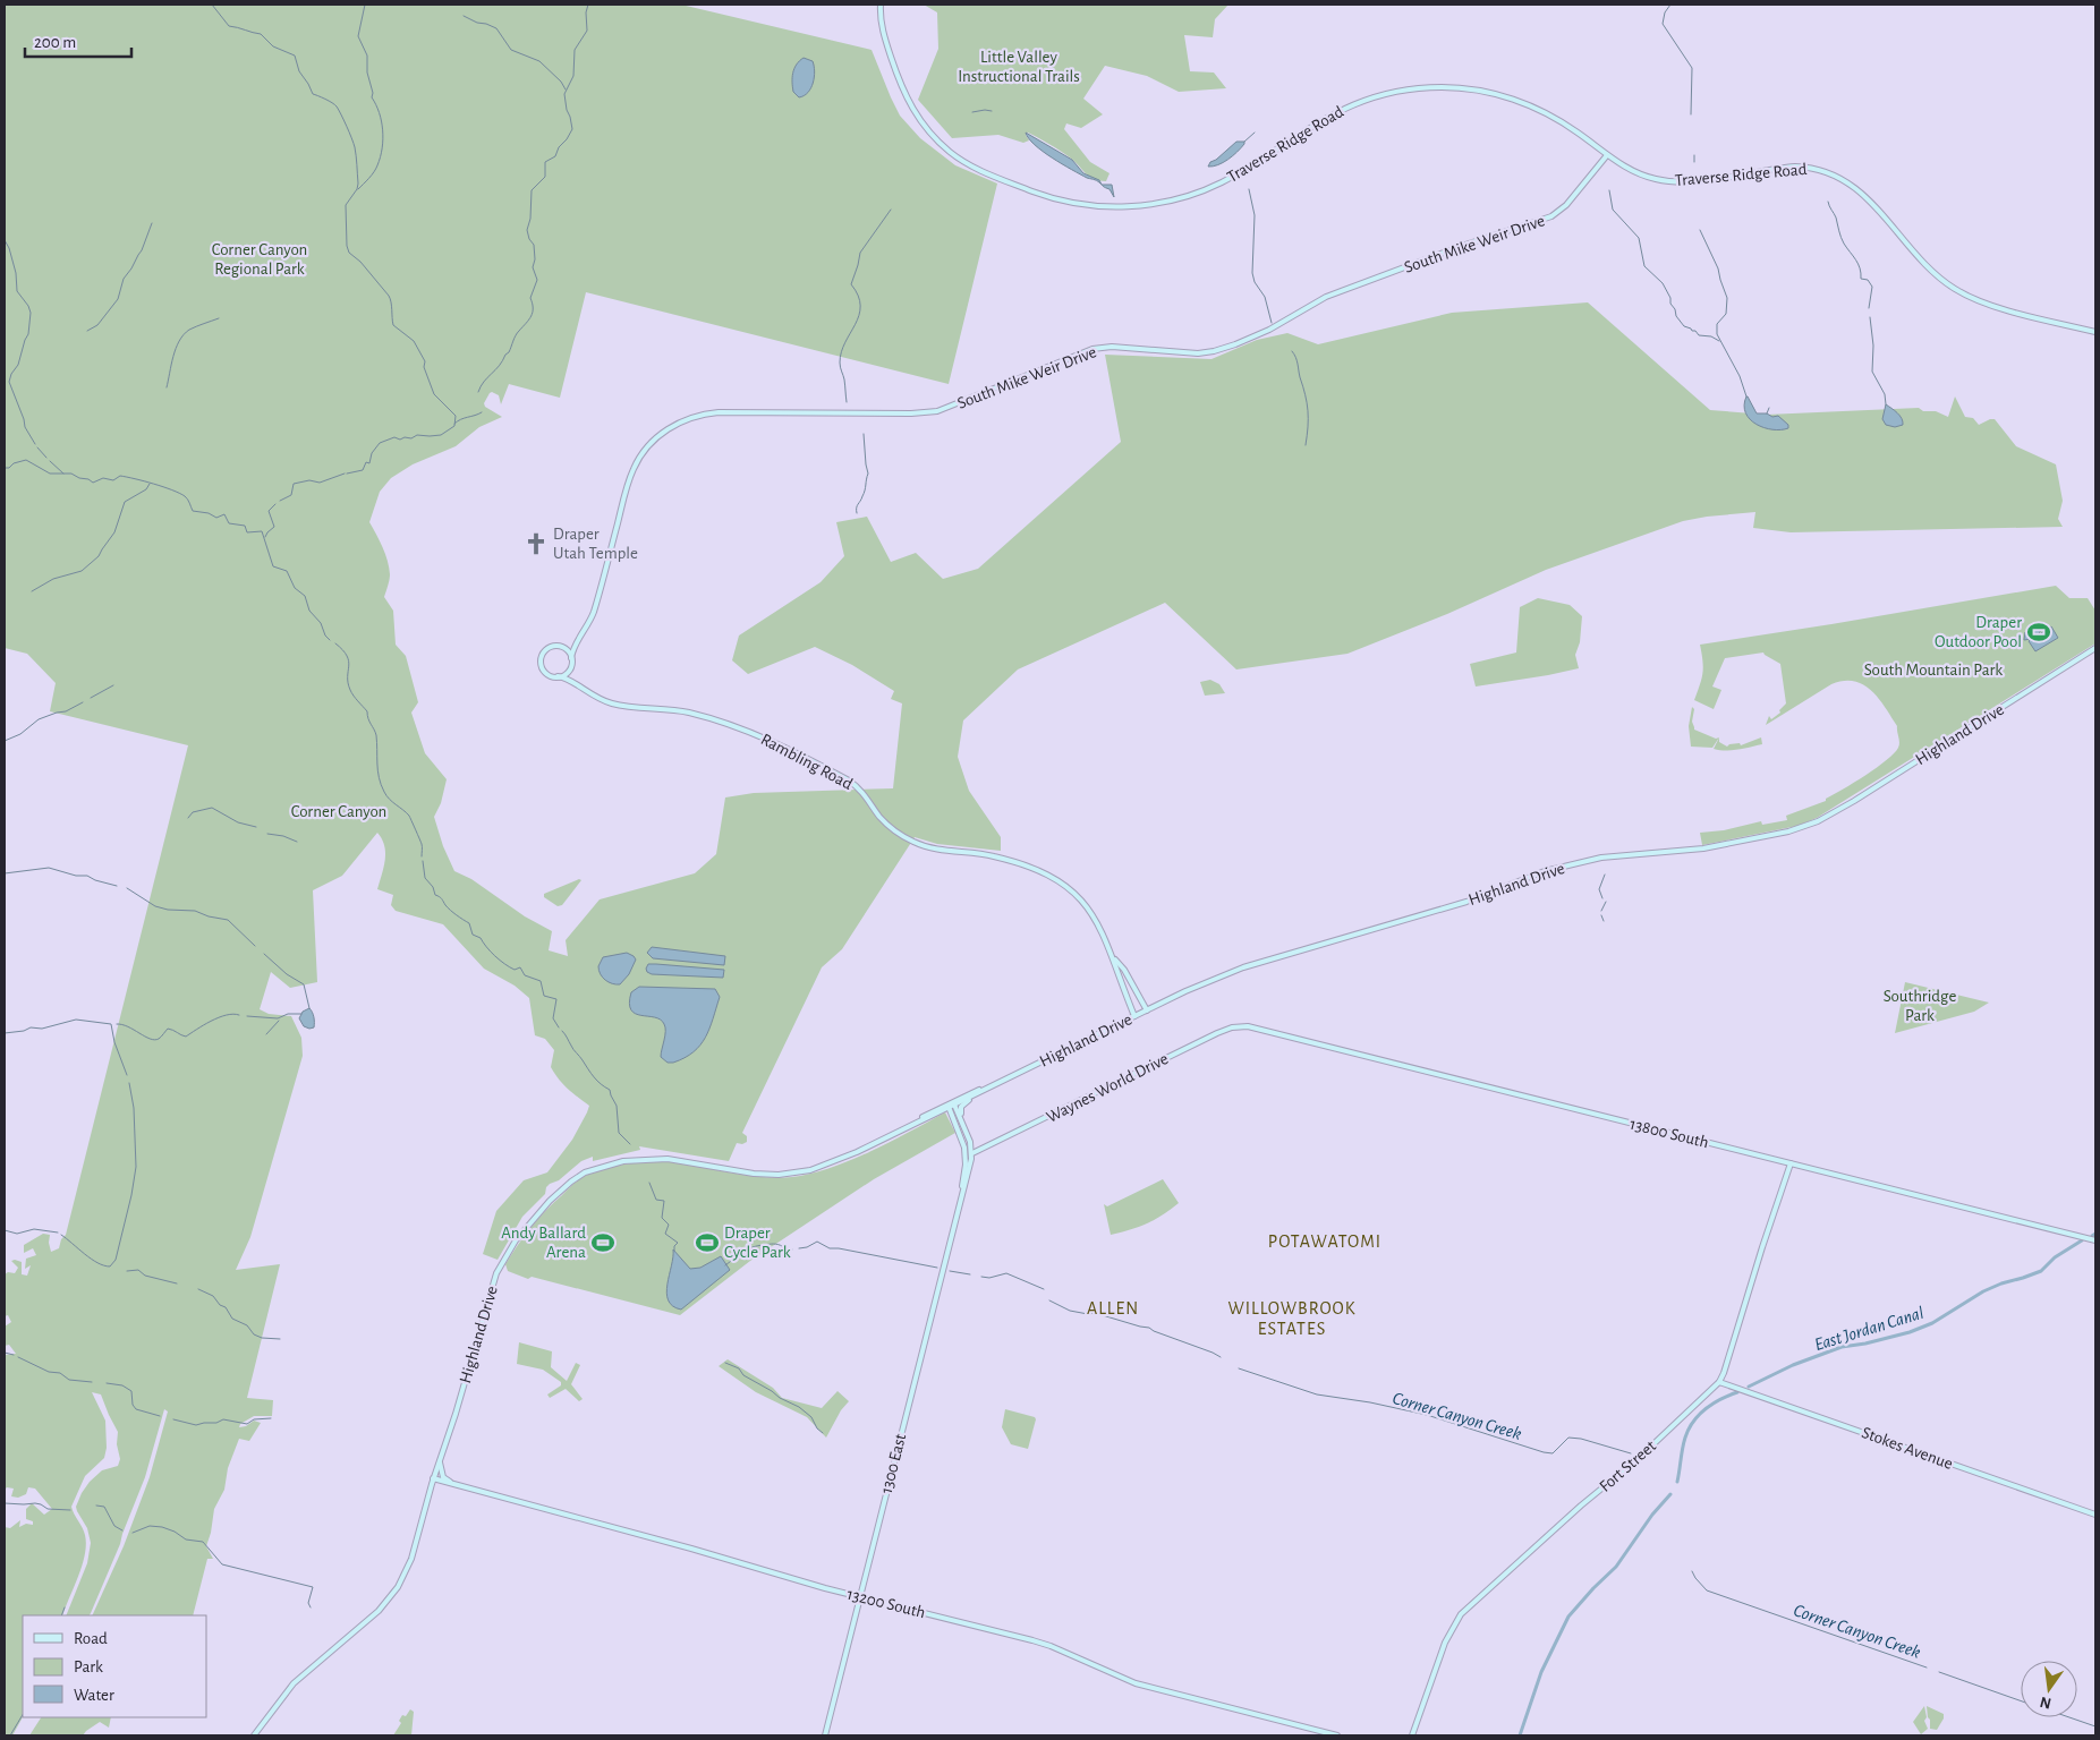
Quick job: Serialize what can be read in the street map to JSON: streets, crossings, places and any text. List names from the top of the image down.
{
  "streets": {
    "street": [
      "Traverse Ridge Road",
      "South Mike Weir Drive",
      "Highland Drive",
      "Rambling Road",
      "Waynes World Drive",
      "13800 South",
      "Stokes Avenue",
      "1300 East",
      "Fort Street",
      "13200 South"
    ]
  },
  "crossings": [
    ["Traverse Ridge Road", "South Mike Weir Drive"],
    ["South Mike Weir Drive", "Rambling Road"],
    ["Highland Drive", "Rambling Road"],
    ["Highland Drive", "1300 East"],
    ["Highland Drive", "13200 South"],
    ["Waynes World Drive", "13800 South"],
    ["Waynes World Drive", "1300 East"],
    ["13800 South", "Fort Street"],
    ["Stokes Avenue", "Fort Street"],
    ["1300 East", "13200 South"]
  ],
  "districts": ["POTAWATOMI", "ALLEN", "WILLOWBROOK ESTATES"],
  "water": ["East Jordan Canal", "Corner Canyon Creek"],
  "parks": [
    "Little Valley Instructional Trails",
    "Corner Canyon Regional Park",
    "South Mountain Park",
    "Corner Canyon",
    "Southridge Park"
  ],
  "places": {
    "church": ["Draper Utah Temple"],
    "sports": ["Draper Outdoor Pool", "Andy Ballard Arena", "Draper Cycle Park"]
  },
  "legend": ["Road", "Park", "Water"],
  "scale_bar": "200 m",
  "north": "bottom"
}
